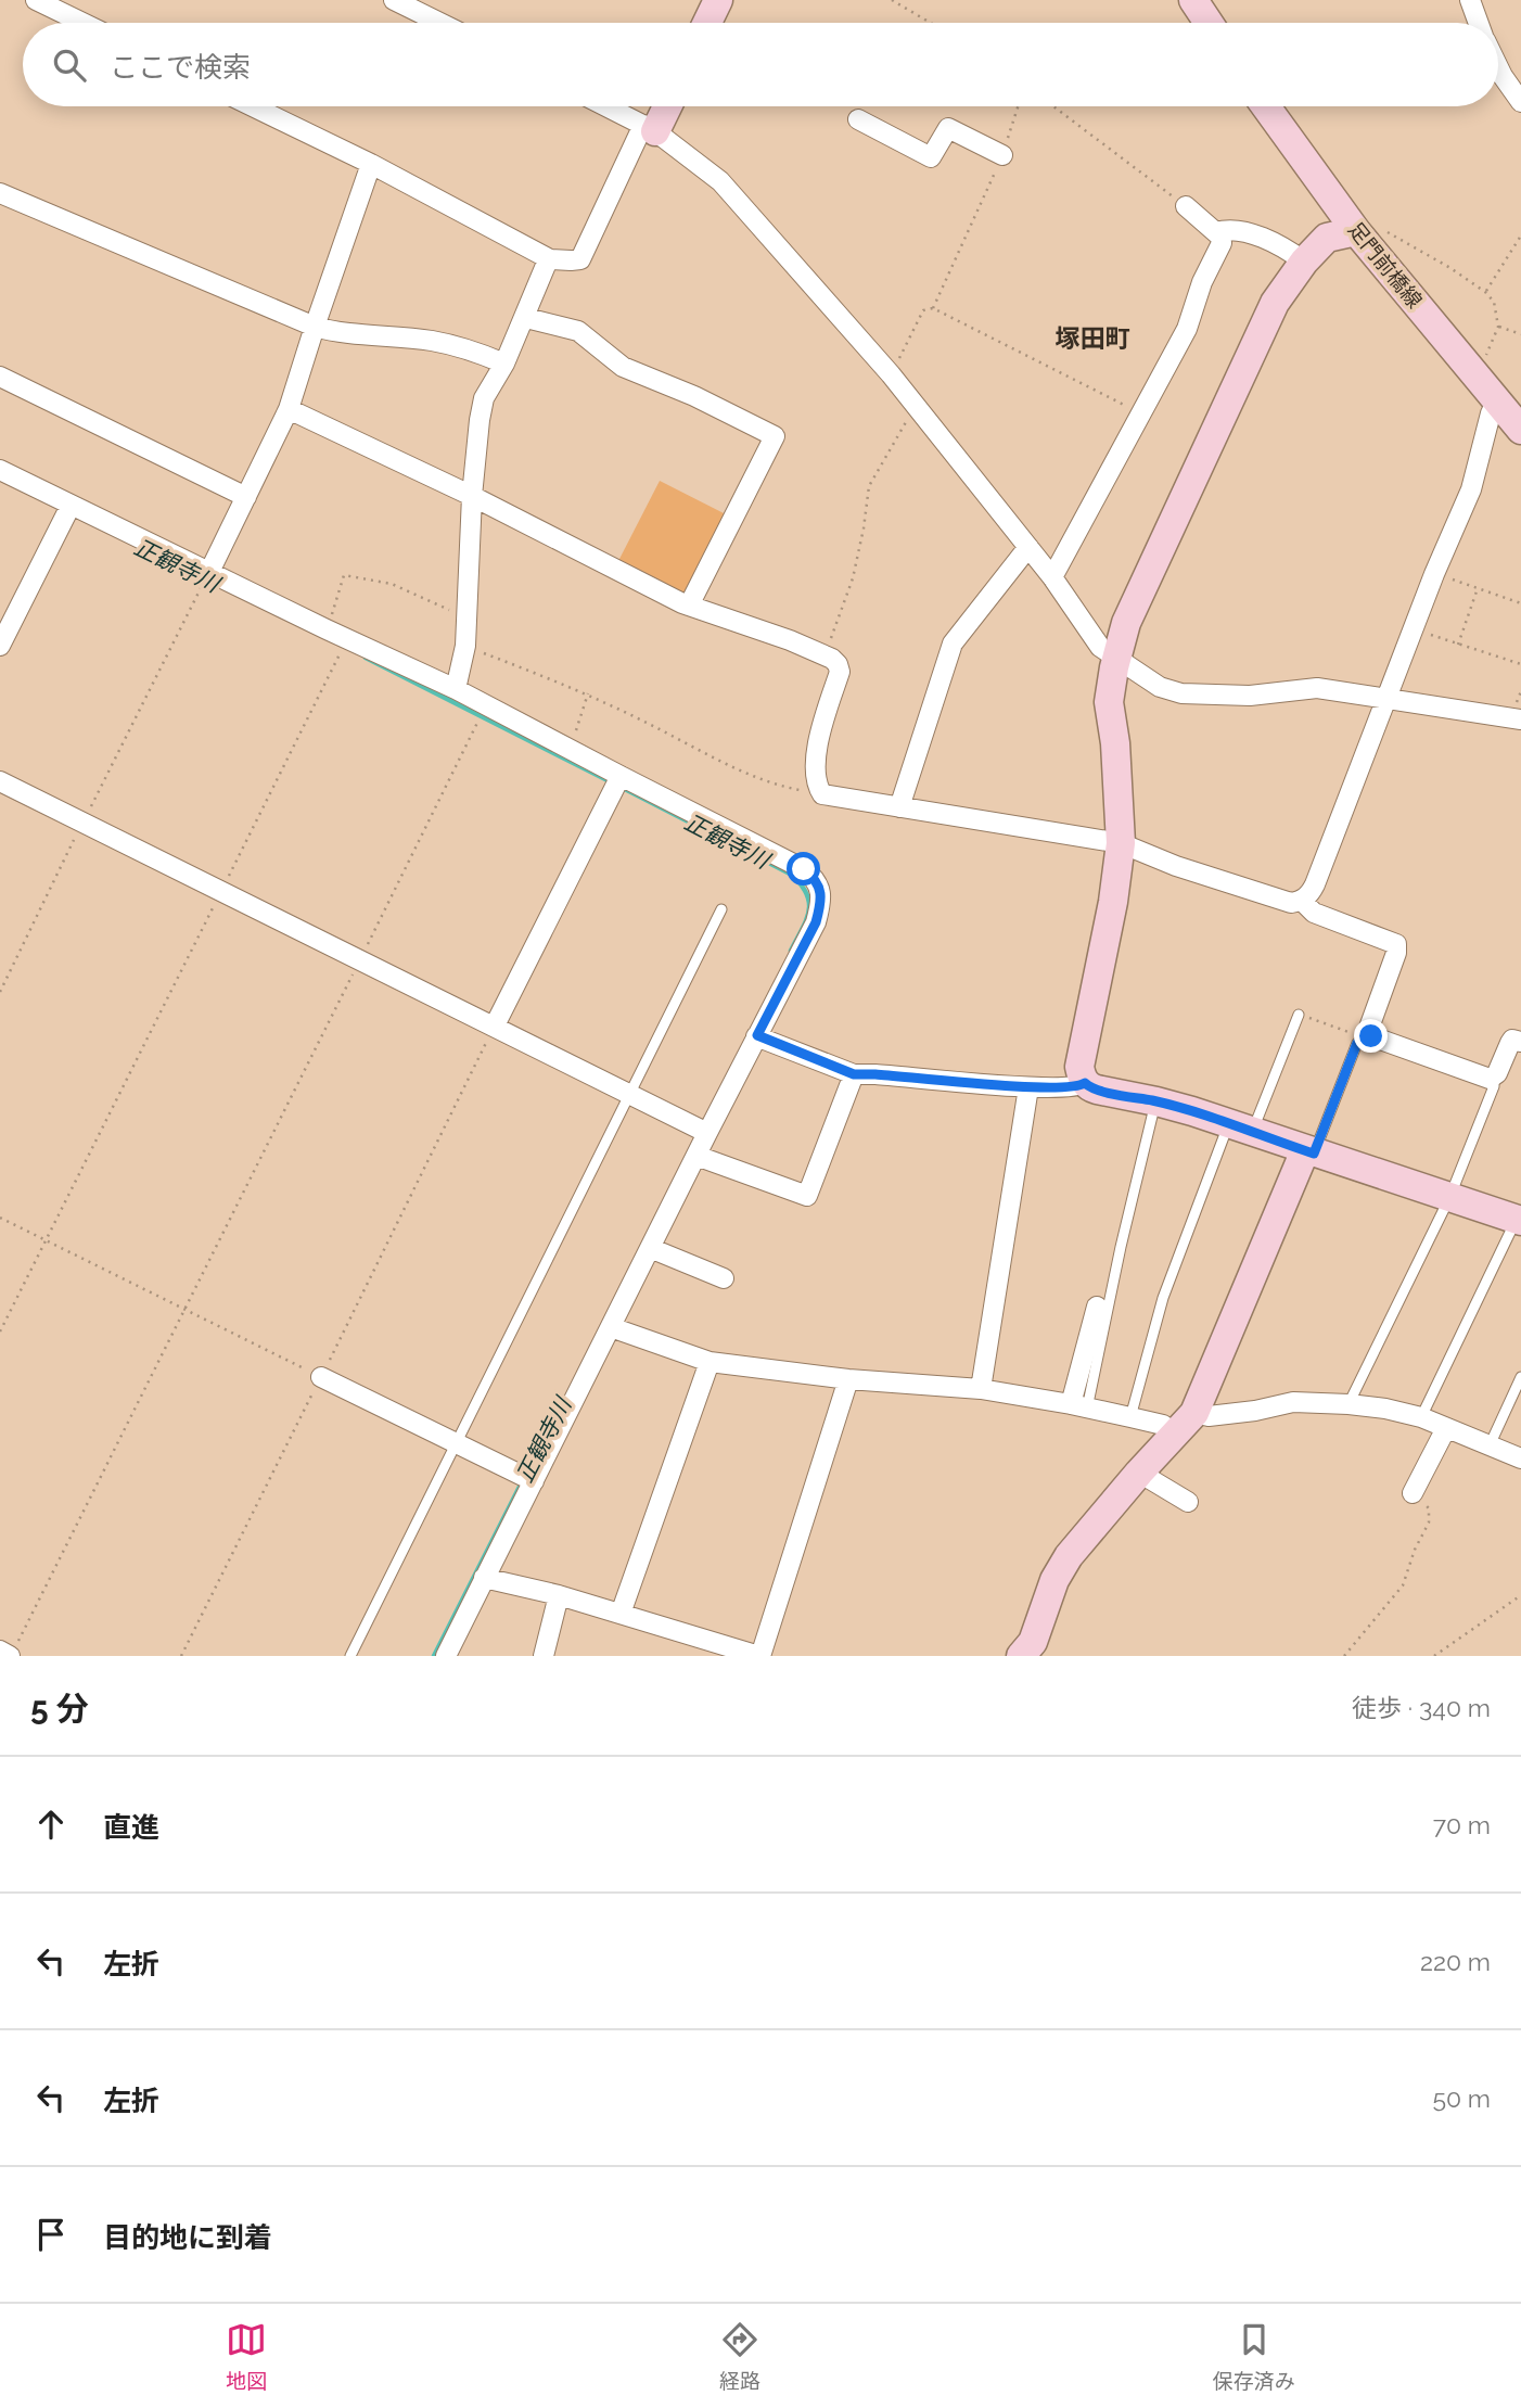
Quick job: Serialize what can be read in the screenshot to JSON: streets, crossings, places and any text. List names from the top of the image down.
{
  "streets": {
    "street": ["足門前橋線"]
  },
  "districts": ["塚田町"],
  "water": ["正観寺川"],
  "page": {
    "search": "ここで検索",
    "heading": ["5 分", "徒歩 · 340 m"],
    "list": [
      ["直進", "70 m"],
      ["左折", "220 m"],
      ["左折", "50 m"],
      "目的地に到着"
    ],
    "nav": ["地図", "経路", "保存済み"]
  }
}
